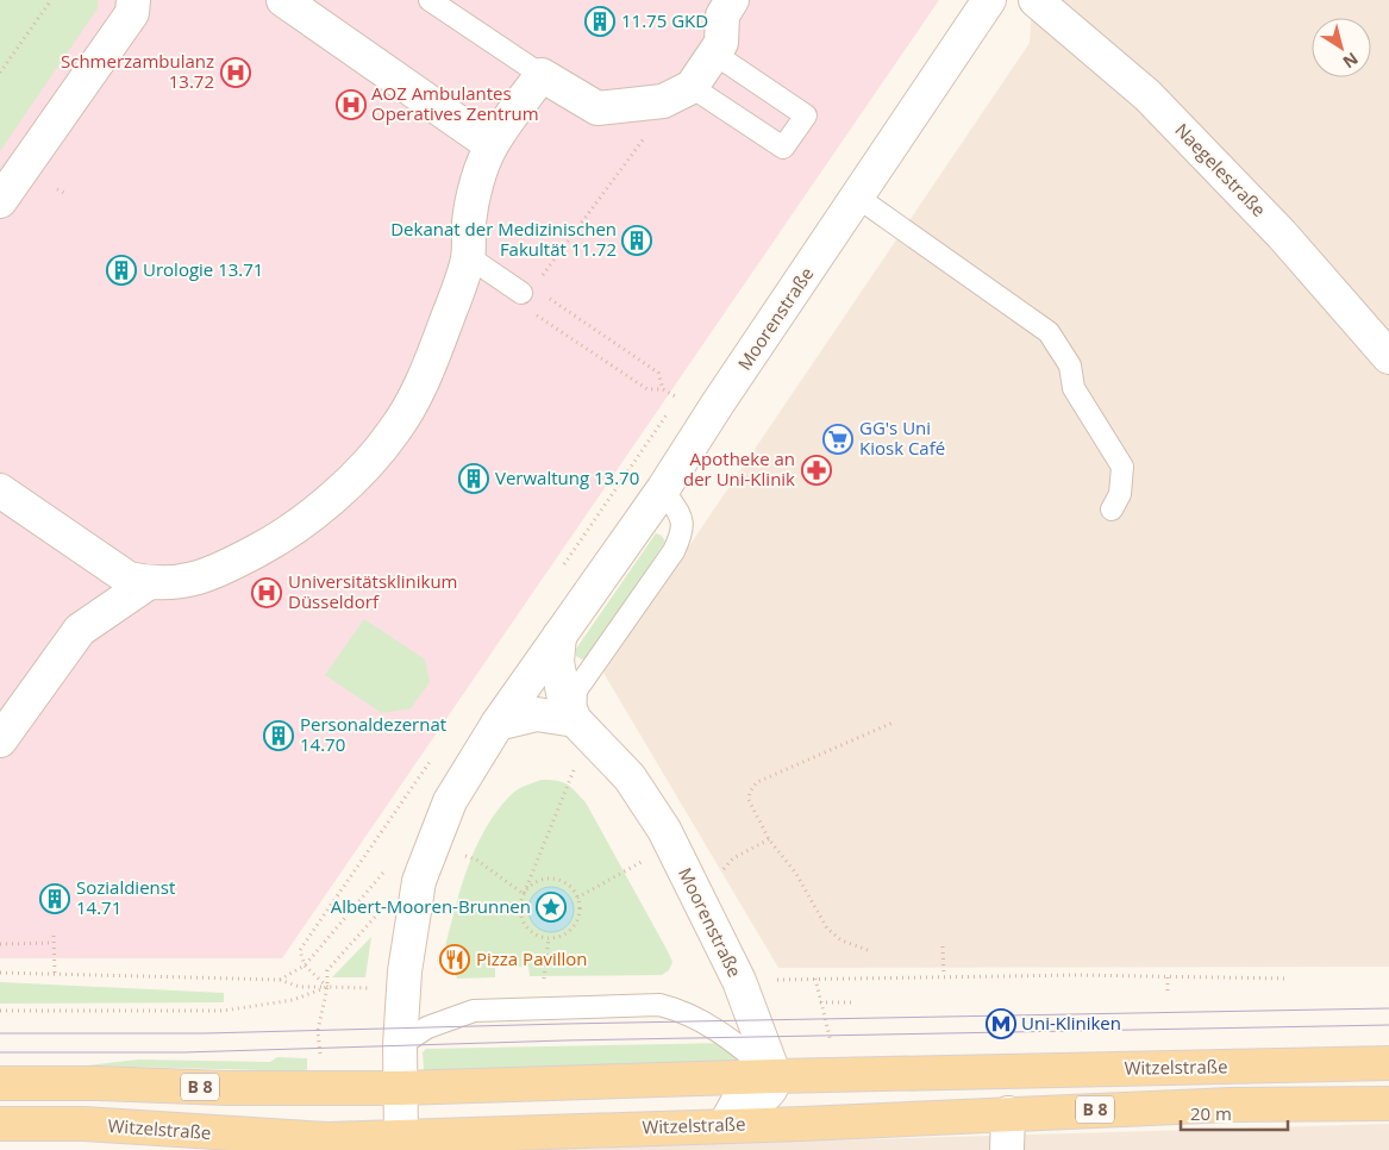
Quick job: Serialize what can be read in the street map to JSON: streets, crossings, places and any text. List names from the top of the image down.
{
  "streets": {
    "main road": ["Witzelstraße", "B 8"],
    "street": ["Naegelestraße", "Moorenstraße"]
  },
  "crossings": [
    ["Moorenstraße", "Witzelstraße"]
  ],
  "places": {
    "building": [
      "11.75 GKD",
      "Dekanat der Medizinischen Fakultät 11.72",
      "Urologie 13.71",
      "Verwaltung 13.70",
      "Personaldezernat 14.70",
      "Sozialdienst 14.71"
    ],
    "hospital": ["Schmerzambulanz 13.72", "AOZ Ambulantes Operatives Zentrum", "Universitätsklinikum Düsseldorf"],
    "supermarket": ["GG's Uni Kiosk Café"],
    "pharmacy": ["Apotheke an der Uni-Klinik"],
    "place": ["Albert-Mooren-Brunnen"],
    "restaurant": ["Pizza Pavillon"],
    "metro station": ["Uni-Kliniken"]
  },
  "scale_bar": "20 m",
  "north": "bottom right"
}
